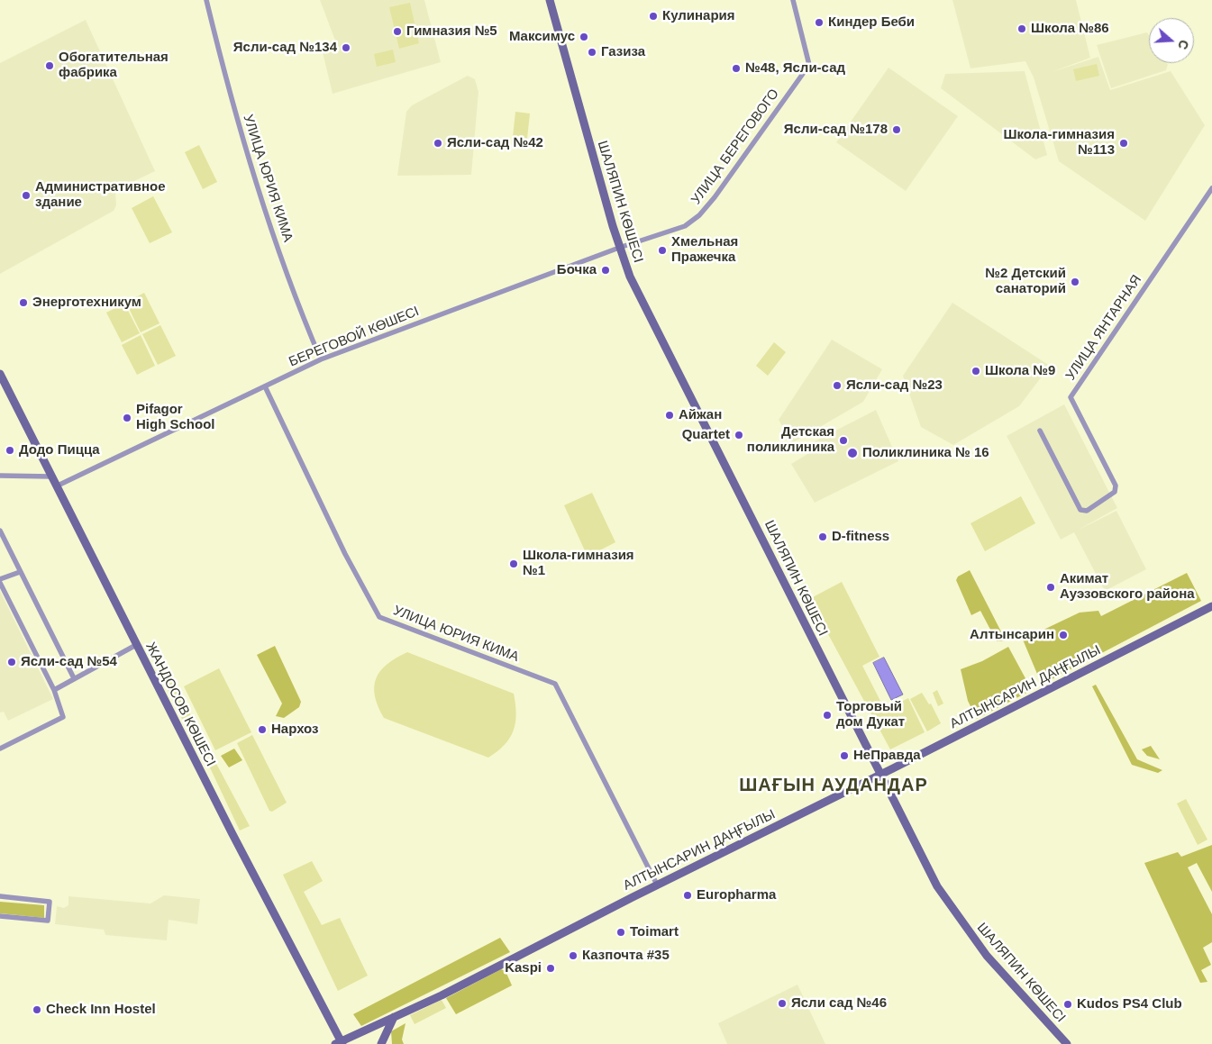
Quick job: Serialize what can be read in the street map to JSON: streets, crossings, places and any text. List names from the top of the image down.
{
  "streets": {
    "main road": ["ШАЛЯПИН КӨШЕСІ", "АЛТЫНСАРИН ДАҢҒЫЛЫ", "ЖАНДОСОВ КӨШЕСІ"],
    "street": [
      "УЛИЦА БЕРЕГОВОГО",
      "УЛИЦА ЮРИЯ КИМА",
      "УЛИЦА ЯНТАРНАЯ",
      "БЕРЕГОВОЙ КӨШЕСІ"
    ]
  },
  "crossings": [
    ["УЛИЦА БЕРЕГОВОГО", "ШАЛЯПИН КӨШЕСІ"],
    ["УЛИЦА БЕРЕГОВОГО", "БЕРЕГОВОЙ КӨШЕСІ"],
    ["УЛИЦА ЮРИЯ КИМА", "БЕРЕГОВОЙ КӨШЕСІ"],
    ["УЛИЦА ЮРИЯ КИМА", "АЛТЫНСАРИН ДАҢҒЫЛЫ"],
    ["ШАЛЯПИН КӨШЕСІ", "БЕРЕГОВОЙ КӨШЕСІ"],
    ["ШАЛЯПИН КӨШЕСІ", "АЛТЫНСАРИН ДАҢҒЫЛЫ"],
    ["БЕРЕГОВОЙ КӨШЕСІ", "ЖАНДОСОВ КӨШЕСІ"],
    ["АЛТЫНСАРИН ДАҢҒЫЛЫ", "ЖАНДОСОВ КӨШЕСІ"]
  ],
  "districts": ["ШАҒЫН АУДАНДАР"],
  "places": [
    "Кулинария",
    "Киндер Беби",
    "Школа №86",
    "Гимназия №5",
    "Максимус",
    "Ясли-сад №134",
    "Газиза",
    "Обогатительная фабрика",
    "№48, Ясли-сад",
    "Ясли-сад №178",
    "Ясли-сад №42",
    "Школа-гимназия №113",
    "Административное здание",
    "Хмельная Пражечка",
    "Бочка",
    "№2 Детский санаторий",
    "Энерготехникум",
    "Школа №9",
    "Ясли-сад №23",
    "Айжан",
    "Pifagor High School",
    "Quartet",
    "Детская поликлиника",
    "Додо Пицца",
    "Поликлиника № 16",
    "D-fitness",
    "Школа-гимназия №1",
    "Акимат Ауэзовского района",
    "Алтынсарин",
    "Ясли-сад №54",
    "Торговый дом Дукат",
    "Нархоз",
    "НеПравда",
    "Europharma",
    "Toimart",
    "Казпочта #35",
    "Kaspi",
    "Ясли сад №46",
    "Kudos PS4 Club",
    "Check Inn Hostel"
  ],
  "north": "right"
}
